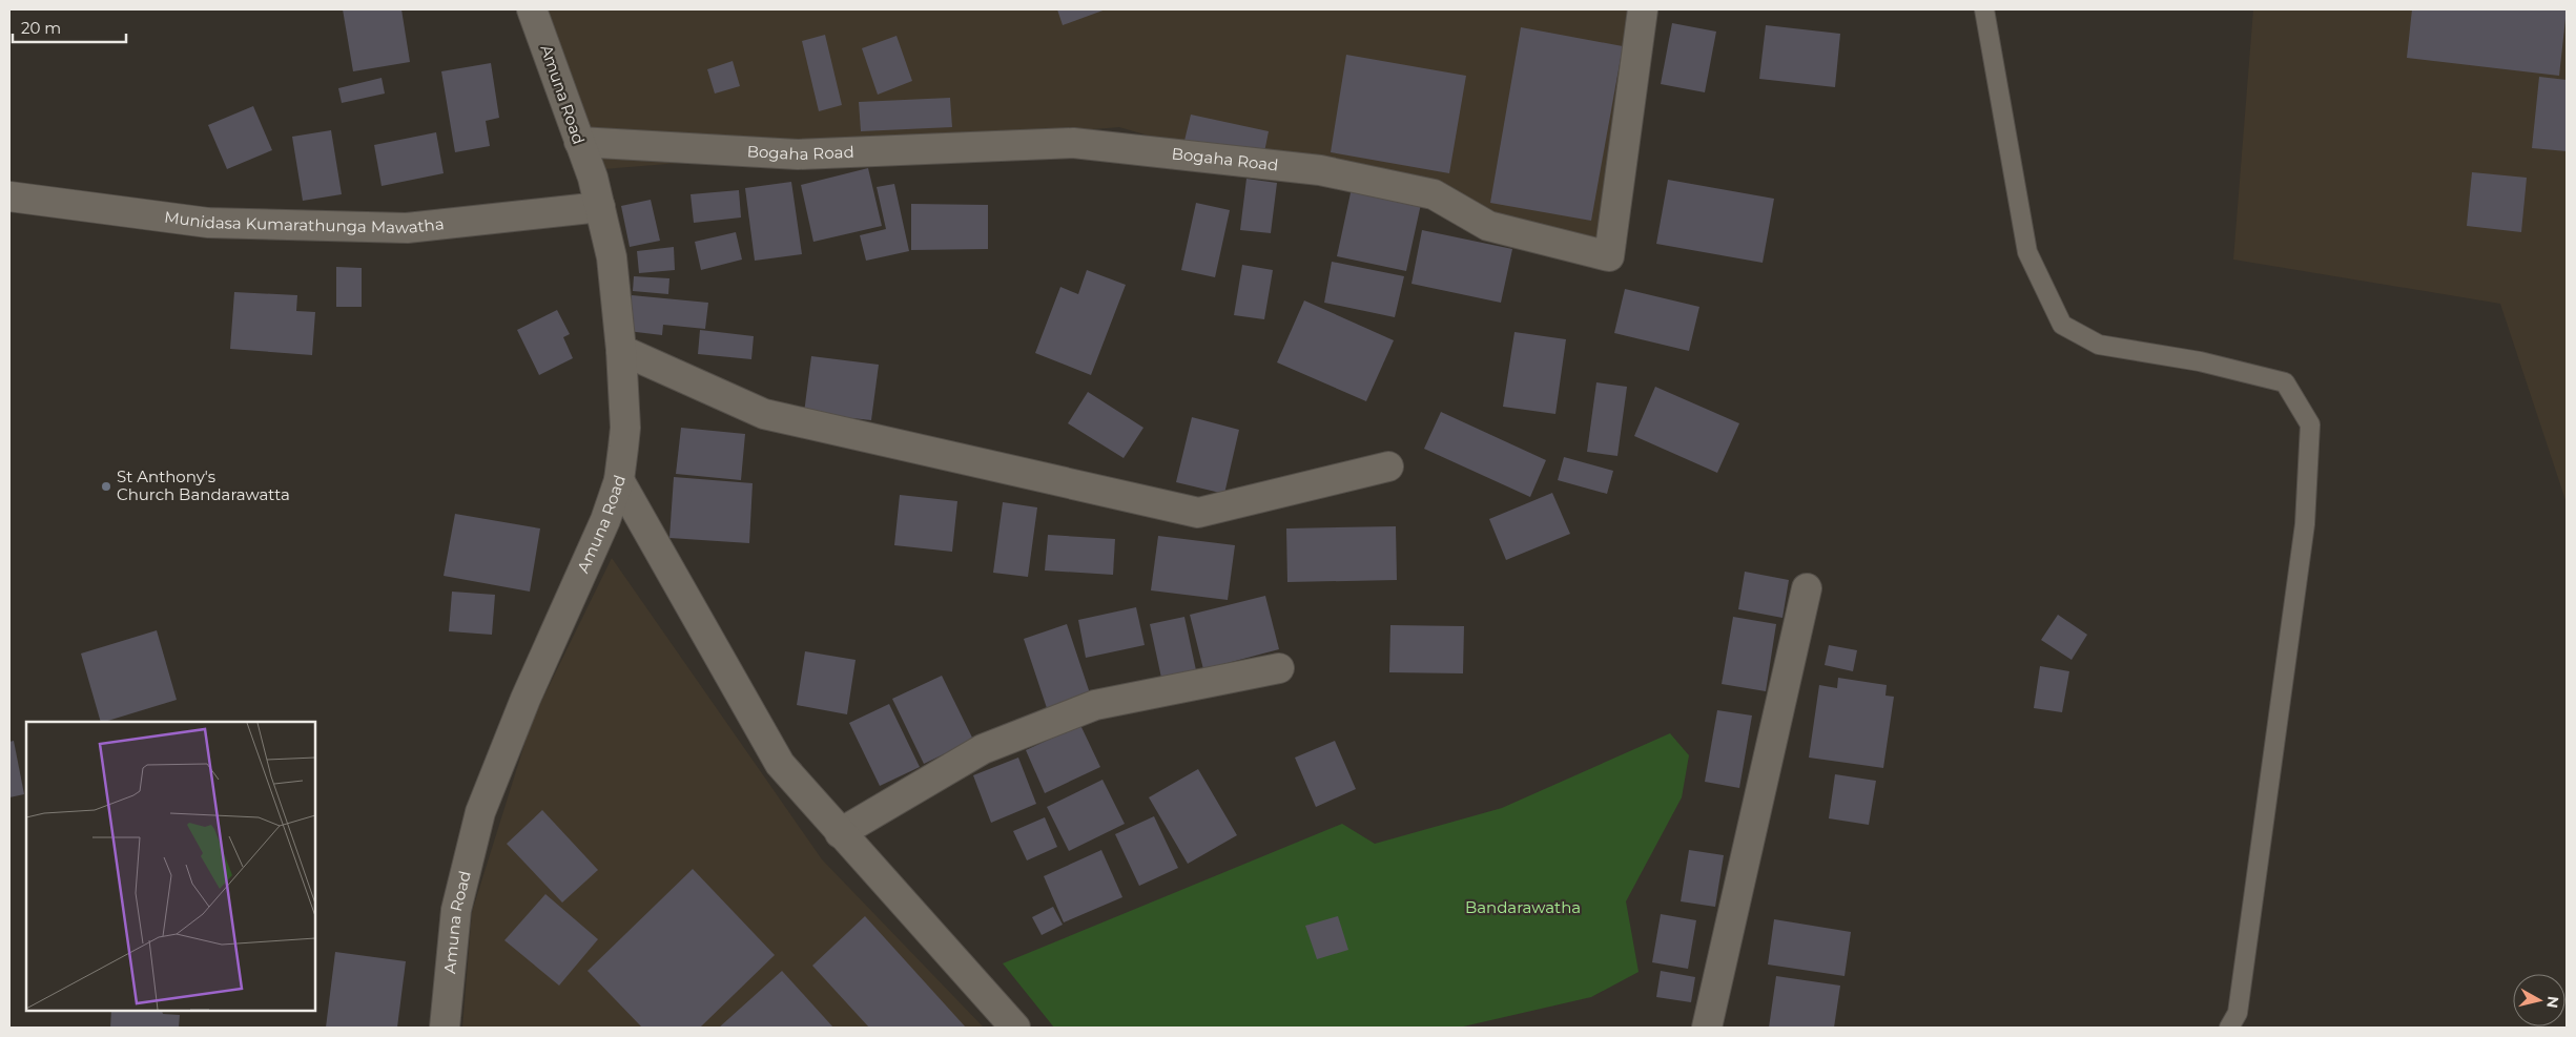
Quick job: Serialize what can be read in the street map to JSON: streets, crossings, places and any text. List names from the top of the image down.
{
  "streets": {
    "street": ["Amuna Road", "Bogaha Road", "Munidasa Kumarathunga Mawatha"]
  },
  "crossings": [
    ["Amuna Road", "Bogaha Road"],
    ["Amuna Road", "Munidasa Kumarathunga Mawatha"]
  ],
  "parks": ["Bandarawatha"],
  "places": ["St Anthony's Church Bandarawatta"],
  "scale_bar": "20 m",
  "north": "right"
}
